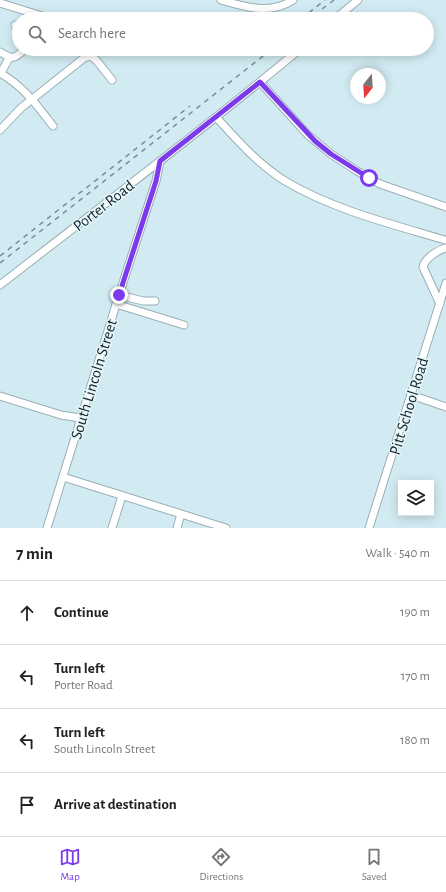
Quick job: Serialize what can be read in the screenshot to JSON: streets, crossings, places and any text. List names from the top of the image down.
{
  "streets": {
    "street": ["Porter Road", "South Lincoln Street", "Pitt School Road"]
  },
  "crossings": [
    ["Porter Road", "South Lincoln Street"]
  ],
  "north": "bottom",
  "page": {
    "search": "Search here",
    "heading": ["7 min", "Walk · 540 m"],
    "list": [
      ["Continue", "190 m"],
      ["Turn left", "Porter Road", "170 m"],
      ["Turn left", "South Lincoln Street", "180 m"],
      "Arrive at destination"
    ],
    "nav": ["Map", "Directions", "Saved"]
  }
}
